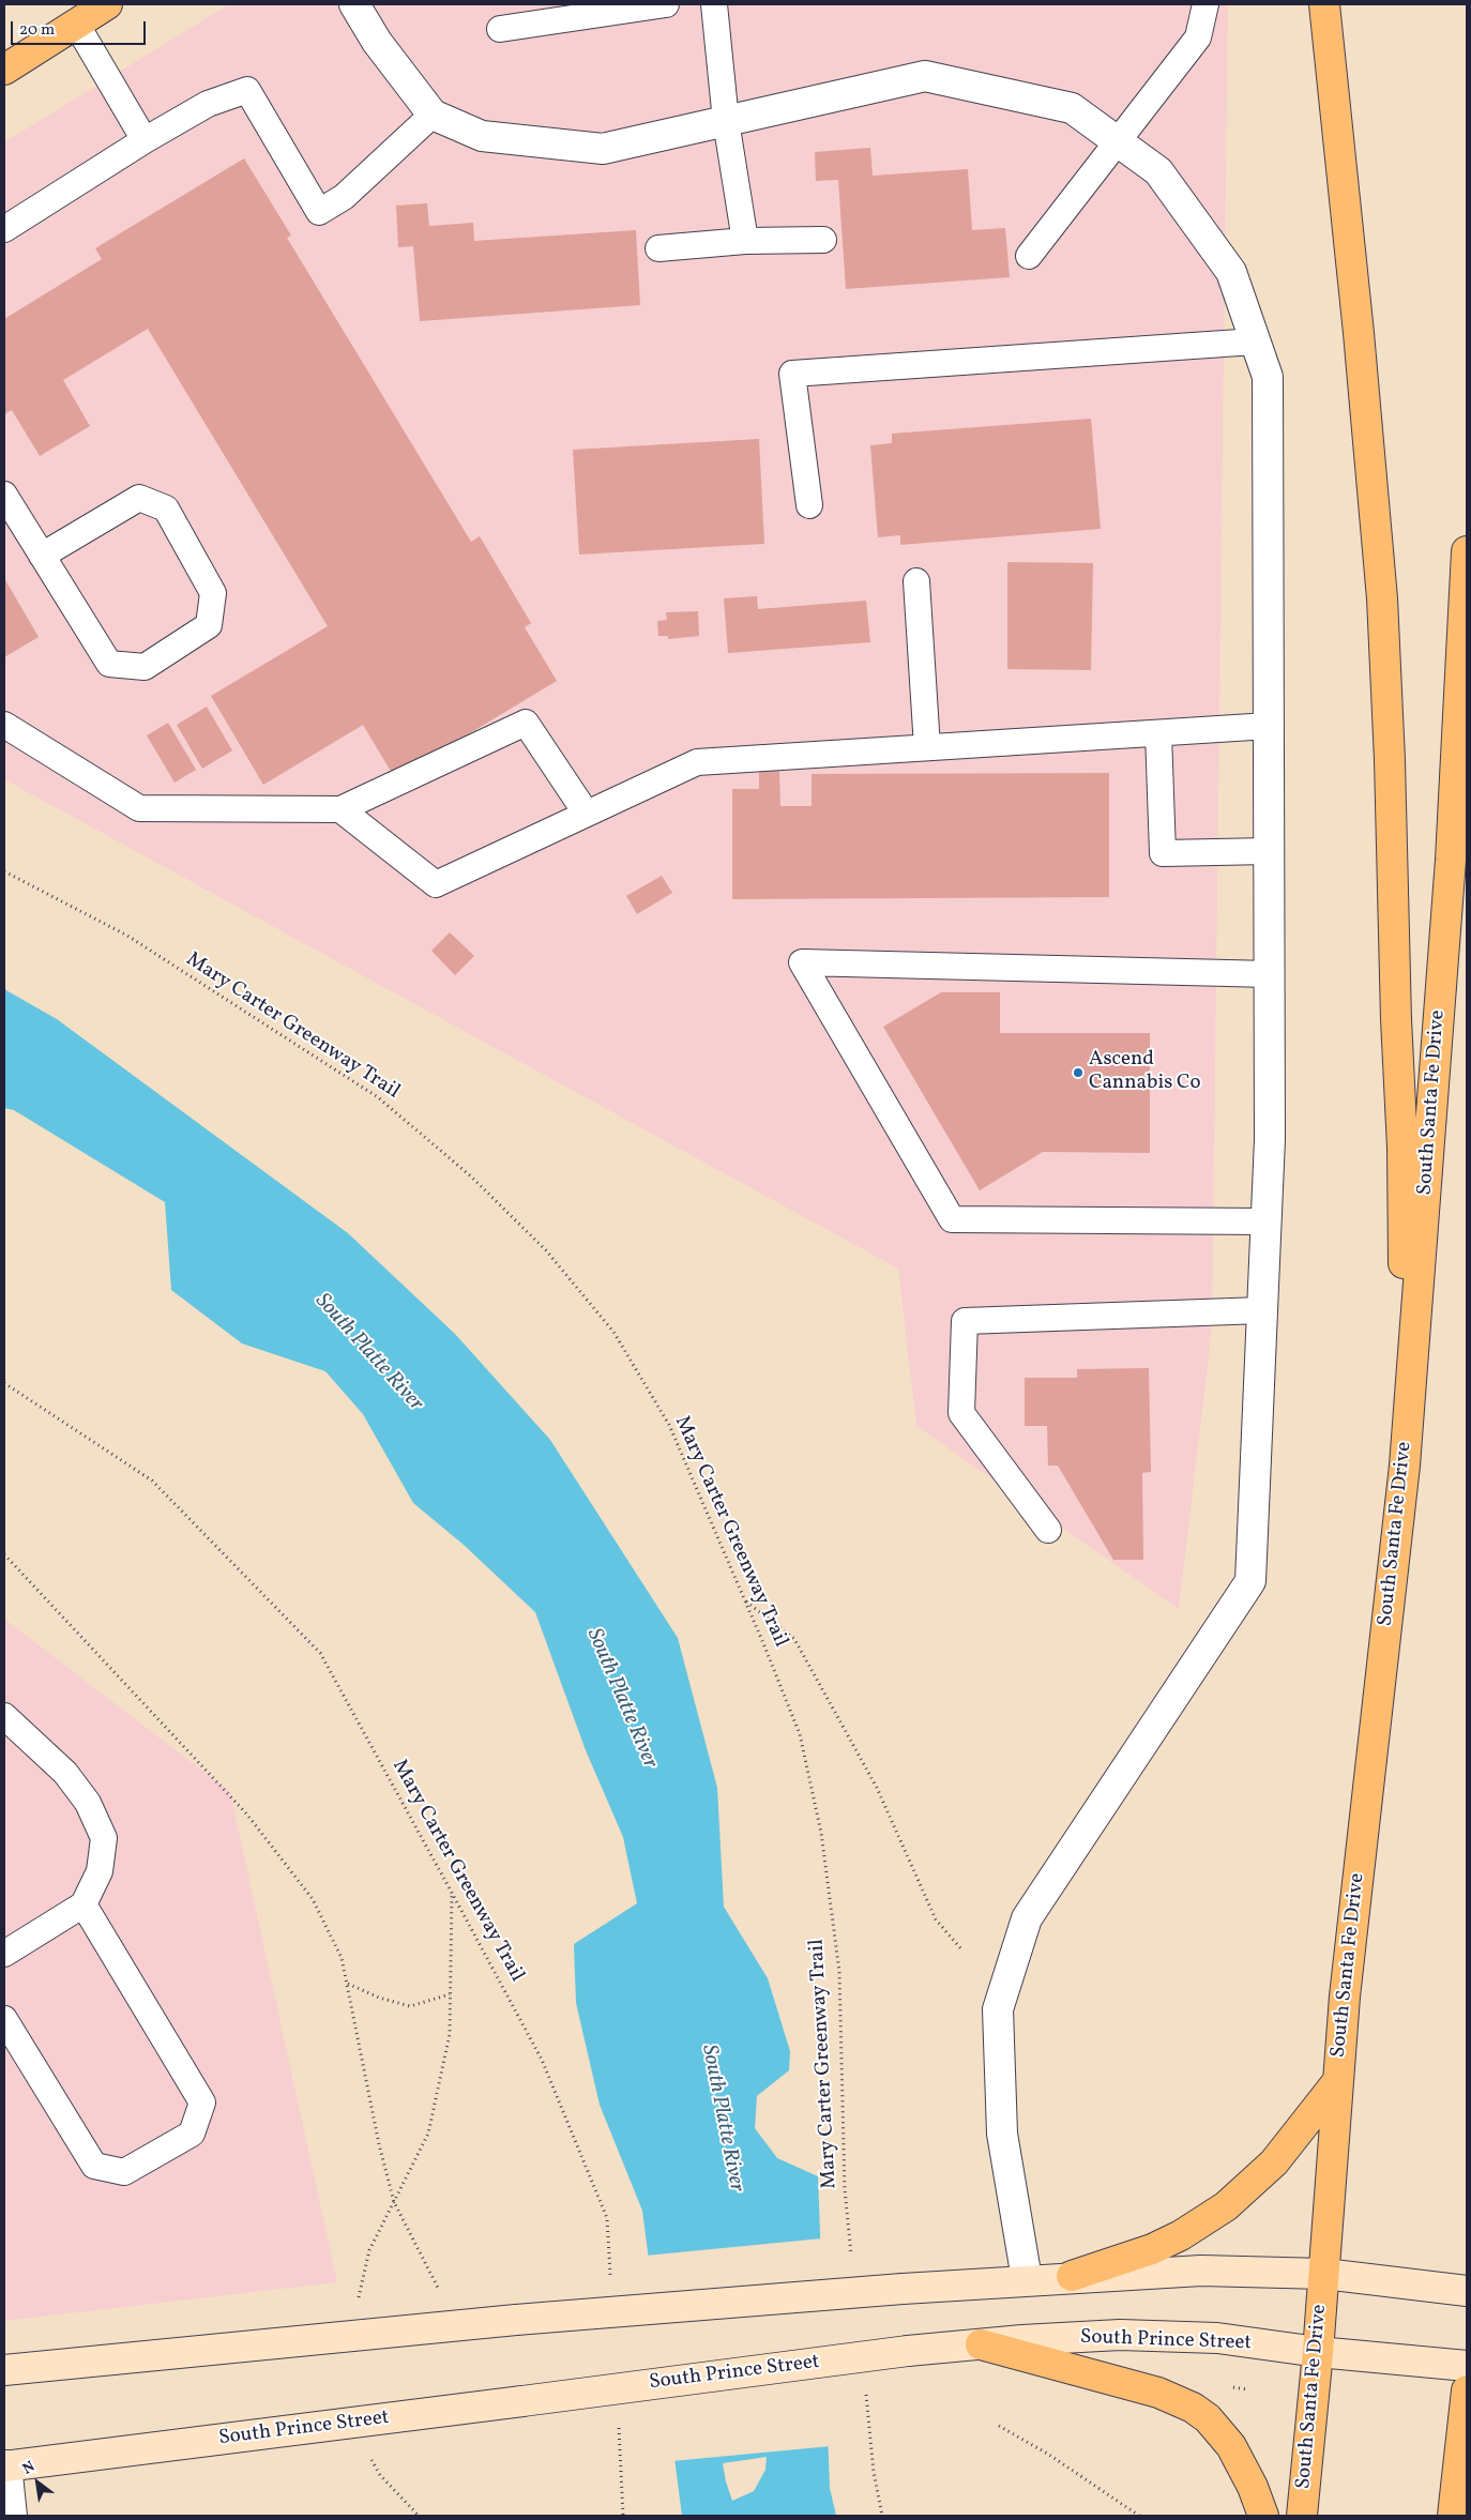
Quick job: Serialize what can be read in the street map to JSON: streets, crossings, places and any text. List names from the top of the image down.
{
  "streets": {
    "main road": ["South Santa Fe Drive"],
    "street": ["South Prince Street"],
    "path": ["Mary Carter Greenway Trail"]
  },
  "crossings": [
    ["South Santa Fe Drive", "South Prince Street"]
  ],
  "water": ["South Platte River"],
  "places": ["Ascend Cannabis Co"],
  "scale_bar": "20 m",
  "north": "top left"
}
